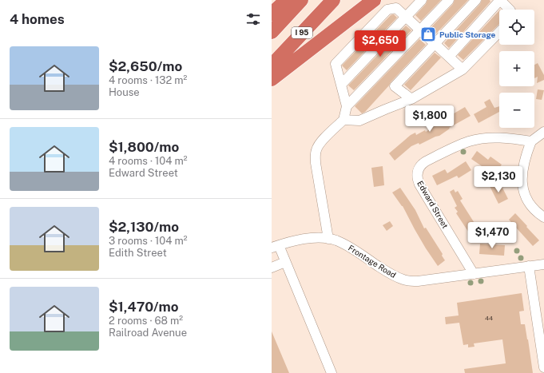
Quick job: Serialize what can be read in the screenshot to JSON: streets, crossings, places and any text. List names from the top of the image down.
{
  "streets": {
    "highway": ["I 95"],
    "street": ["Edward Street", "Frontage Road"]
  },
  "crossings": [
    ["Edward Street", "Frontage Road"]
  ],
  "places": {
    "shop": ["Public Storage"]
  },
  "house_numbers": ["44"],
  "page": {
    "heading": "4 homes",
    "map_buttons": ["+", "−"],
    "price": [
      "$2,650",
      "$1,800",
      "$2,130",
      "$1,470"
    ],
    "list": [
      {
        "name": "$2,650/mo",
        "note": "4 rooms · 132 m² · House"
      },
      {
        "name": "$1,800/mo",
        "note": "4 rooms · 104 m² · Edward Street"
      },
      {
        "name": "$2,130/mo",
        "note": "3 rooms · 104 m² · Edith Street"
      },
      {
        "name": "$1,470/mo",
        "note": "2 rooms · 68 m² · Railroad Avenue"
      }
    ]
  }
}
